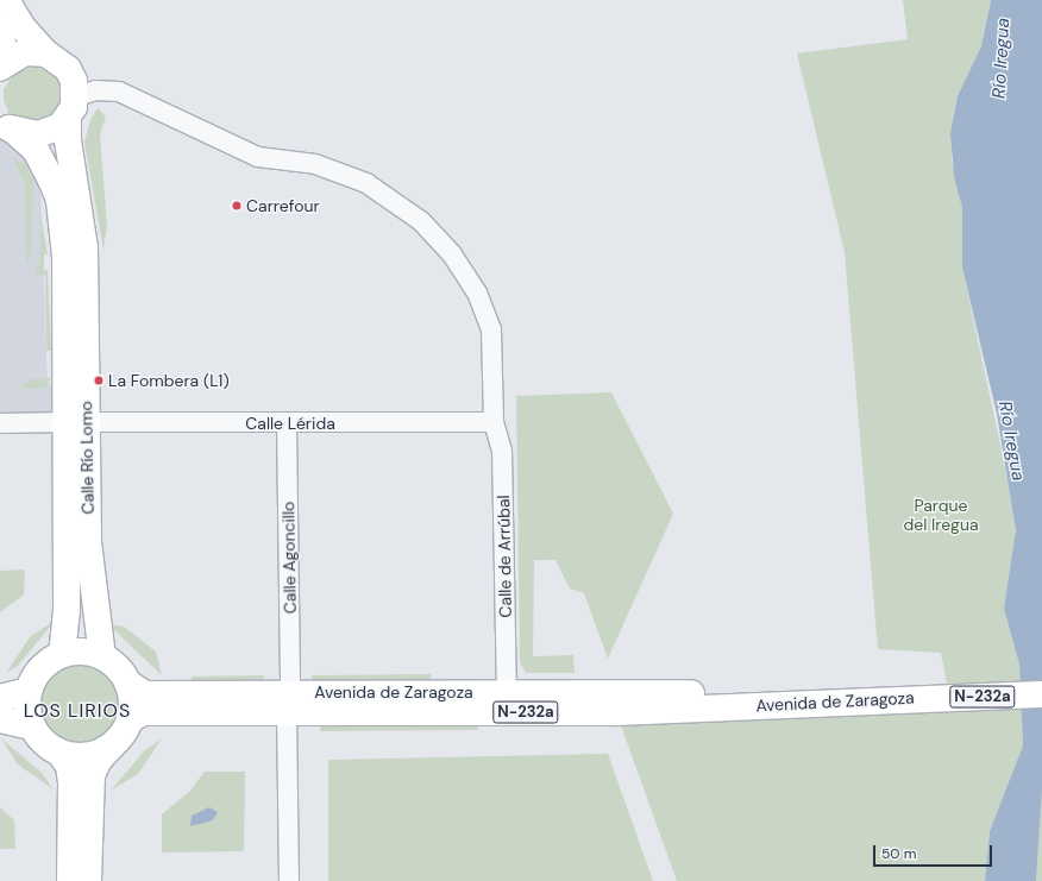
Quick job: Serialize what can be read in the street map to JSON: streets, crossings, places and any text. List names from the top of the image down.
{
  "streets": {
    "main road": ["Calle Río Lomo", "Avenida de Zaragoza", "N-232a"],
    "street": ["Calle Lérida", "Calle de Arrúbal", "Calle Agoncillo"]
  },
  "crossings": [
    ["Calle Lérida", "Calle Río Lomo"],
    ["Calle Lérida", "Calle de Arrúbal"],
    ["Calle Lérida", "Calle Agoncillo"],
    ["Calle Río Lomo", "Calle de Arrúbal"],
    ["Calle Río Lomo", "Avenida de Zaragoza"],
    ["Calle Río Lomo", "N-232a"],
    ["Calle de Arrúbal", "Avenida de Zaragoza"],
    ["Calle Agoncillo", "Avenida de Zaragoza"],
    ["Avenida de Zaragoza", "N-232a"]
  ],
  "districts": ["LOS LIRIOS"],
  "water": ["Río Iregua"],
  "parks": ["Parque del Iregua"],
  "places": ["Carrefour", "La Fombera (L1)"],
  "scale_bar": "50 m"
}
